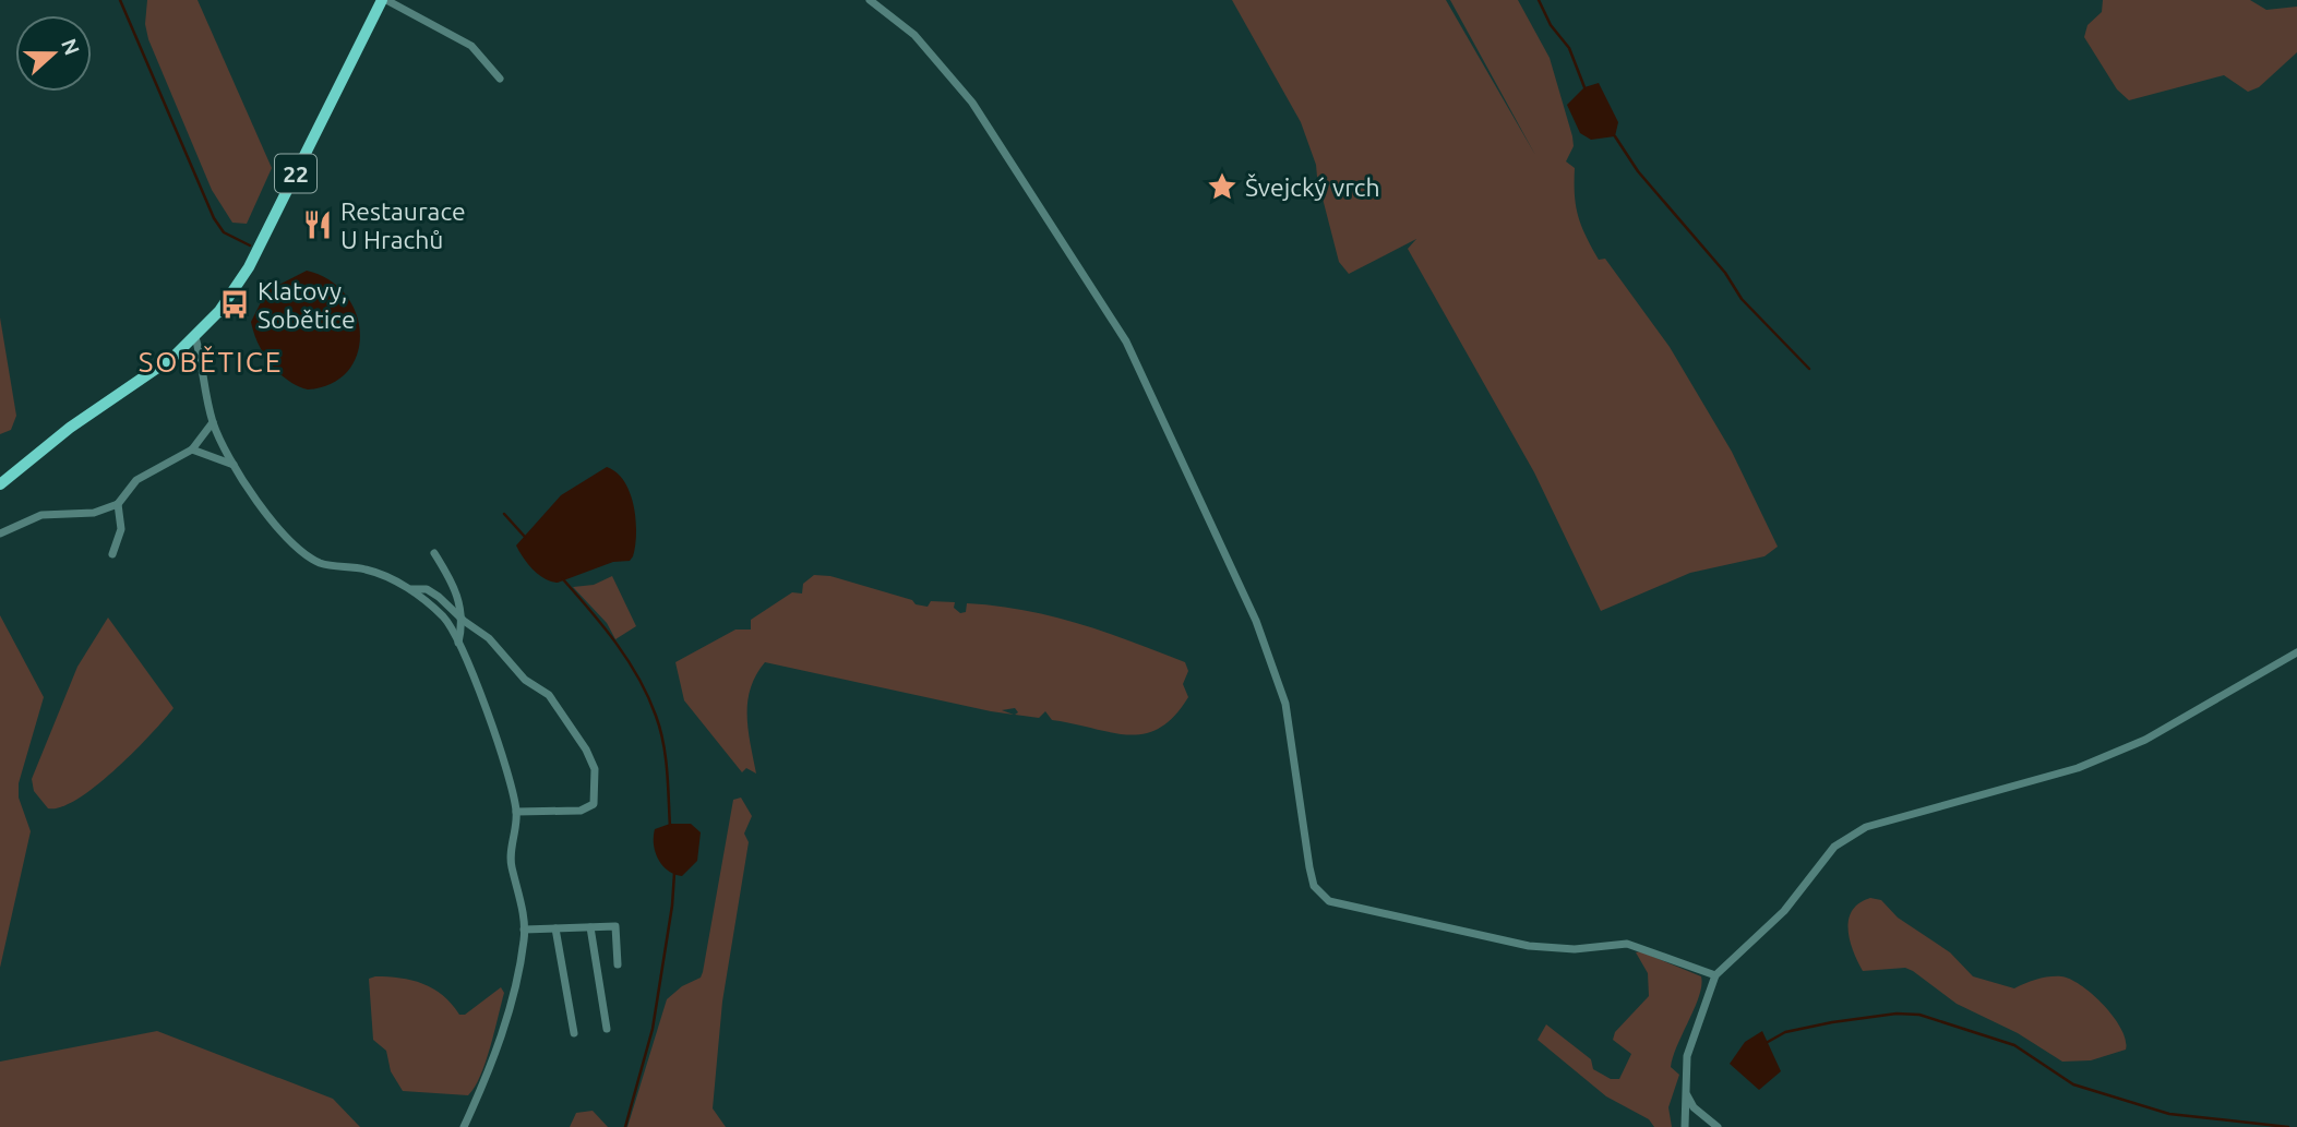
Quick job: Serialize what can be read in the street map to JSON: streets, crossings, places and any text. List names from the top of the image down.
{
  "streets": {
    "main road": ["22"]
  },
  "districts": ["SOBĚTICE"],
  "places": {
    "place": ["Švejcký vrch"],
    "restaurant": ["Restaurace U Hrachů"],
    "bus stop": ["Klatovy, Sobětice"]
  },
  "north": "right"
}
